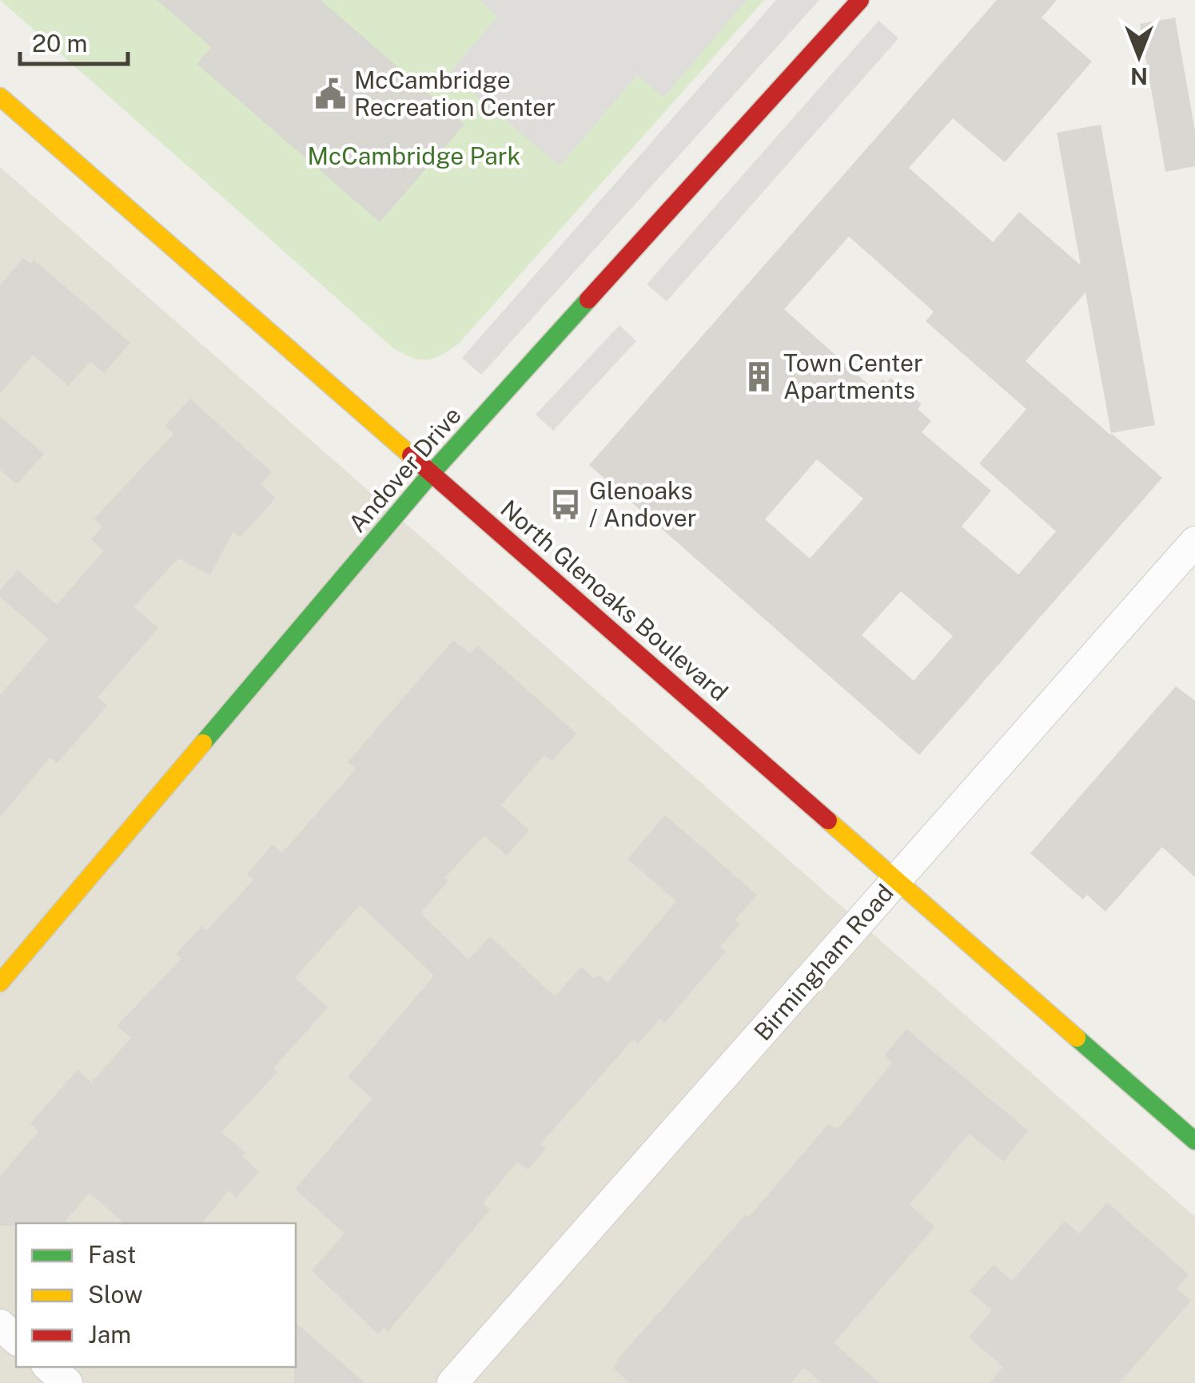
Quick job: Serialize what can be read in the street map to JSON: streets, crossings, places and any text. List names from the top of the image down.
{
  "streets": {
    "main road": ["Andover Drive", "North Glenoaks Boulevard"],
    "street": ["Birmingham Road"]
  },
  "crossings": [
    ["Andover Drive", "North Glenoaks Boulevard"],
    ["North Glenoaks Boulevard", "Birmingham Road"]
  ],
  "parks": ["McCambridge Park"],
  "places": {
    "public building": ["McCambridge Recreation Center"],
    "building": ["Town Center Apartments"],
    "bus stop": ["Glenoaks / Andover"]
  },
  "legend": ["Fast", "Slow", "Jam"],
  "scale_bar": "20 m",
  "north": "bottom"
}
